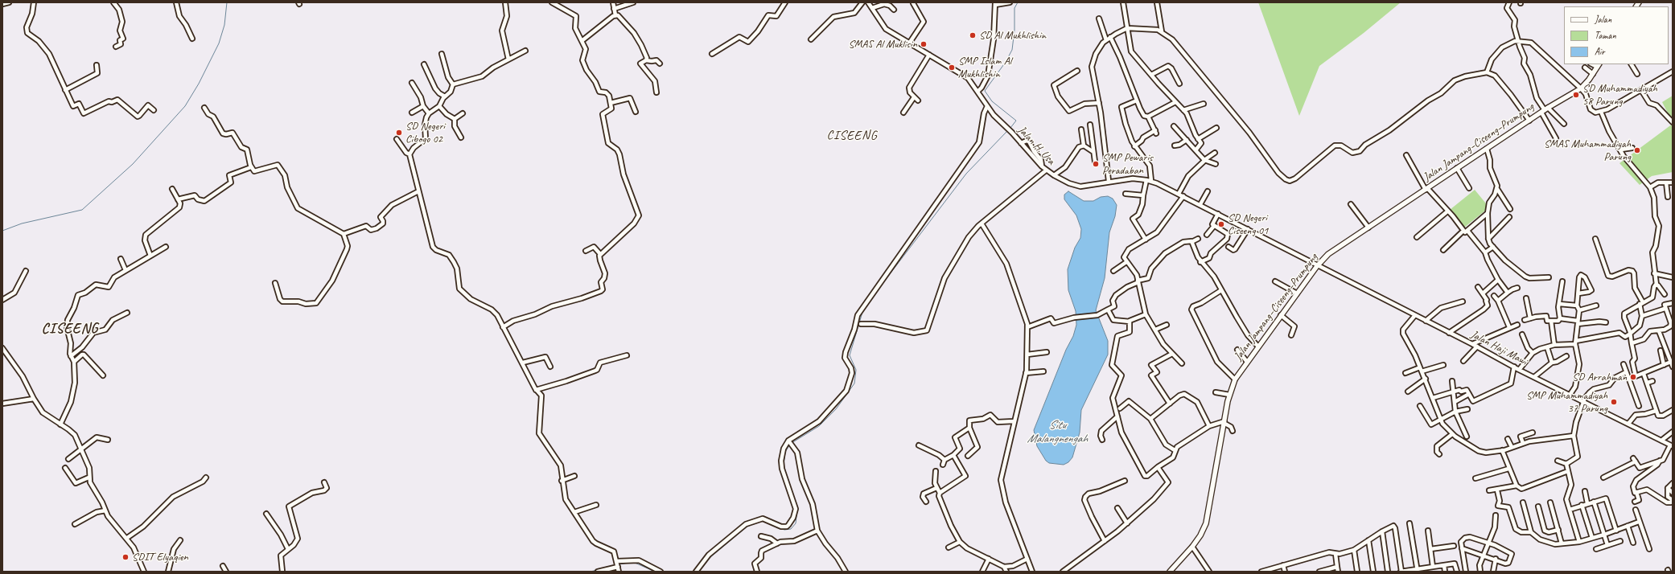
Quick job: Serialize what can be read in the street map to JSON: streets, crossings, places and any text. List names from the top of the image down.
{
  "streets": {
    "main road": ["Jalan Jampang–Ciseeng–Prumpung"],
    "street": ["Jalan H. Usa", "Jalan Haji Mawi"]
  },
  "crossings": [
    ["Jalan Jampang–Ciseeng–Prumpung", "Jalan H. Usa"],
    ["Jalan Jampang–Ciseeng–Prumpung", "Jalan Haji Mawi"],
    ["Jalan H. Usa", "Jalan Haji Mawi"]
  ],
  "districts": ["CISEENG", "CISEENG"],
  "water": ["Situ Malangnengah"],
  "places": [
    "SD Al Mukhlishin",
    "SMAS Al Muklisin",
    "SMP Islam Al Mukhlishin",
    "SD Muhammadiyah 58 Parung",
    "SD Negeri Cibogo 02",
    "SMAS Muhammadiyah Parung",
    "SMP Pewaris Peradaban",
    "SD Negeri Ciseeng 01",
    "SD Arrahman",
    "SMP Muhammadiyah 37 Parung",
    "SDIT Elyaqien"
  ],
  "legend": ["Jalan", "Taman", "Air"]
}
